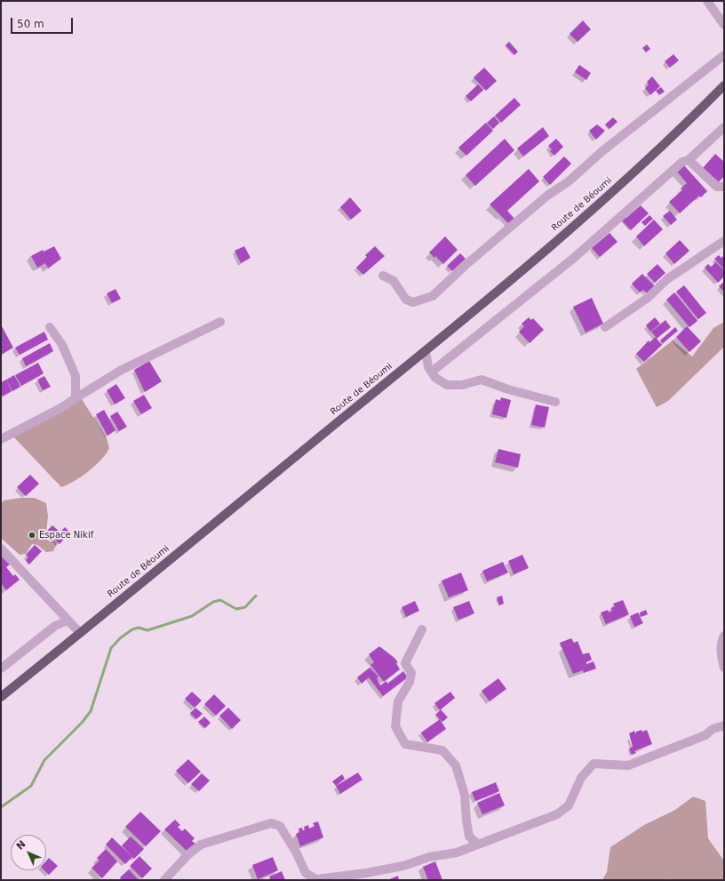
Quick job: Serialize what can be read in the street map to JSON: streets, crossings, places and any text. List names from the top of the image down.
{
  "streets": {
    "main road": ["Route de Béoumi"]
  },
  "places": ["Espace Nikif"],
  "scale_bar": "50 m",
  "north": "top left"
}
